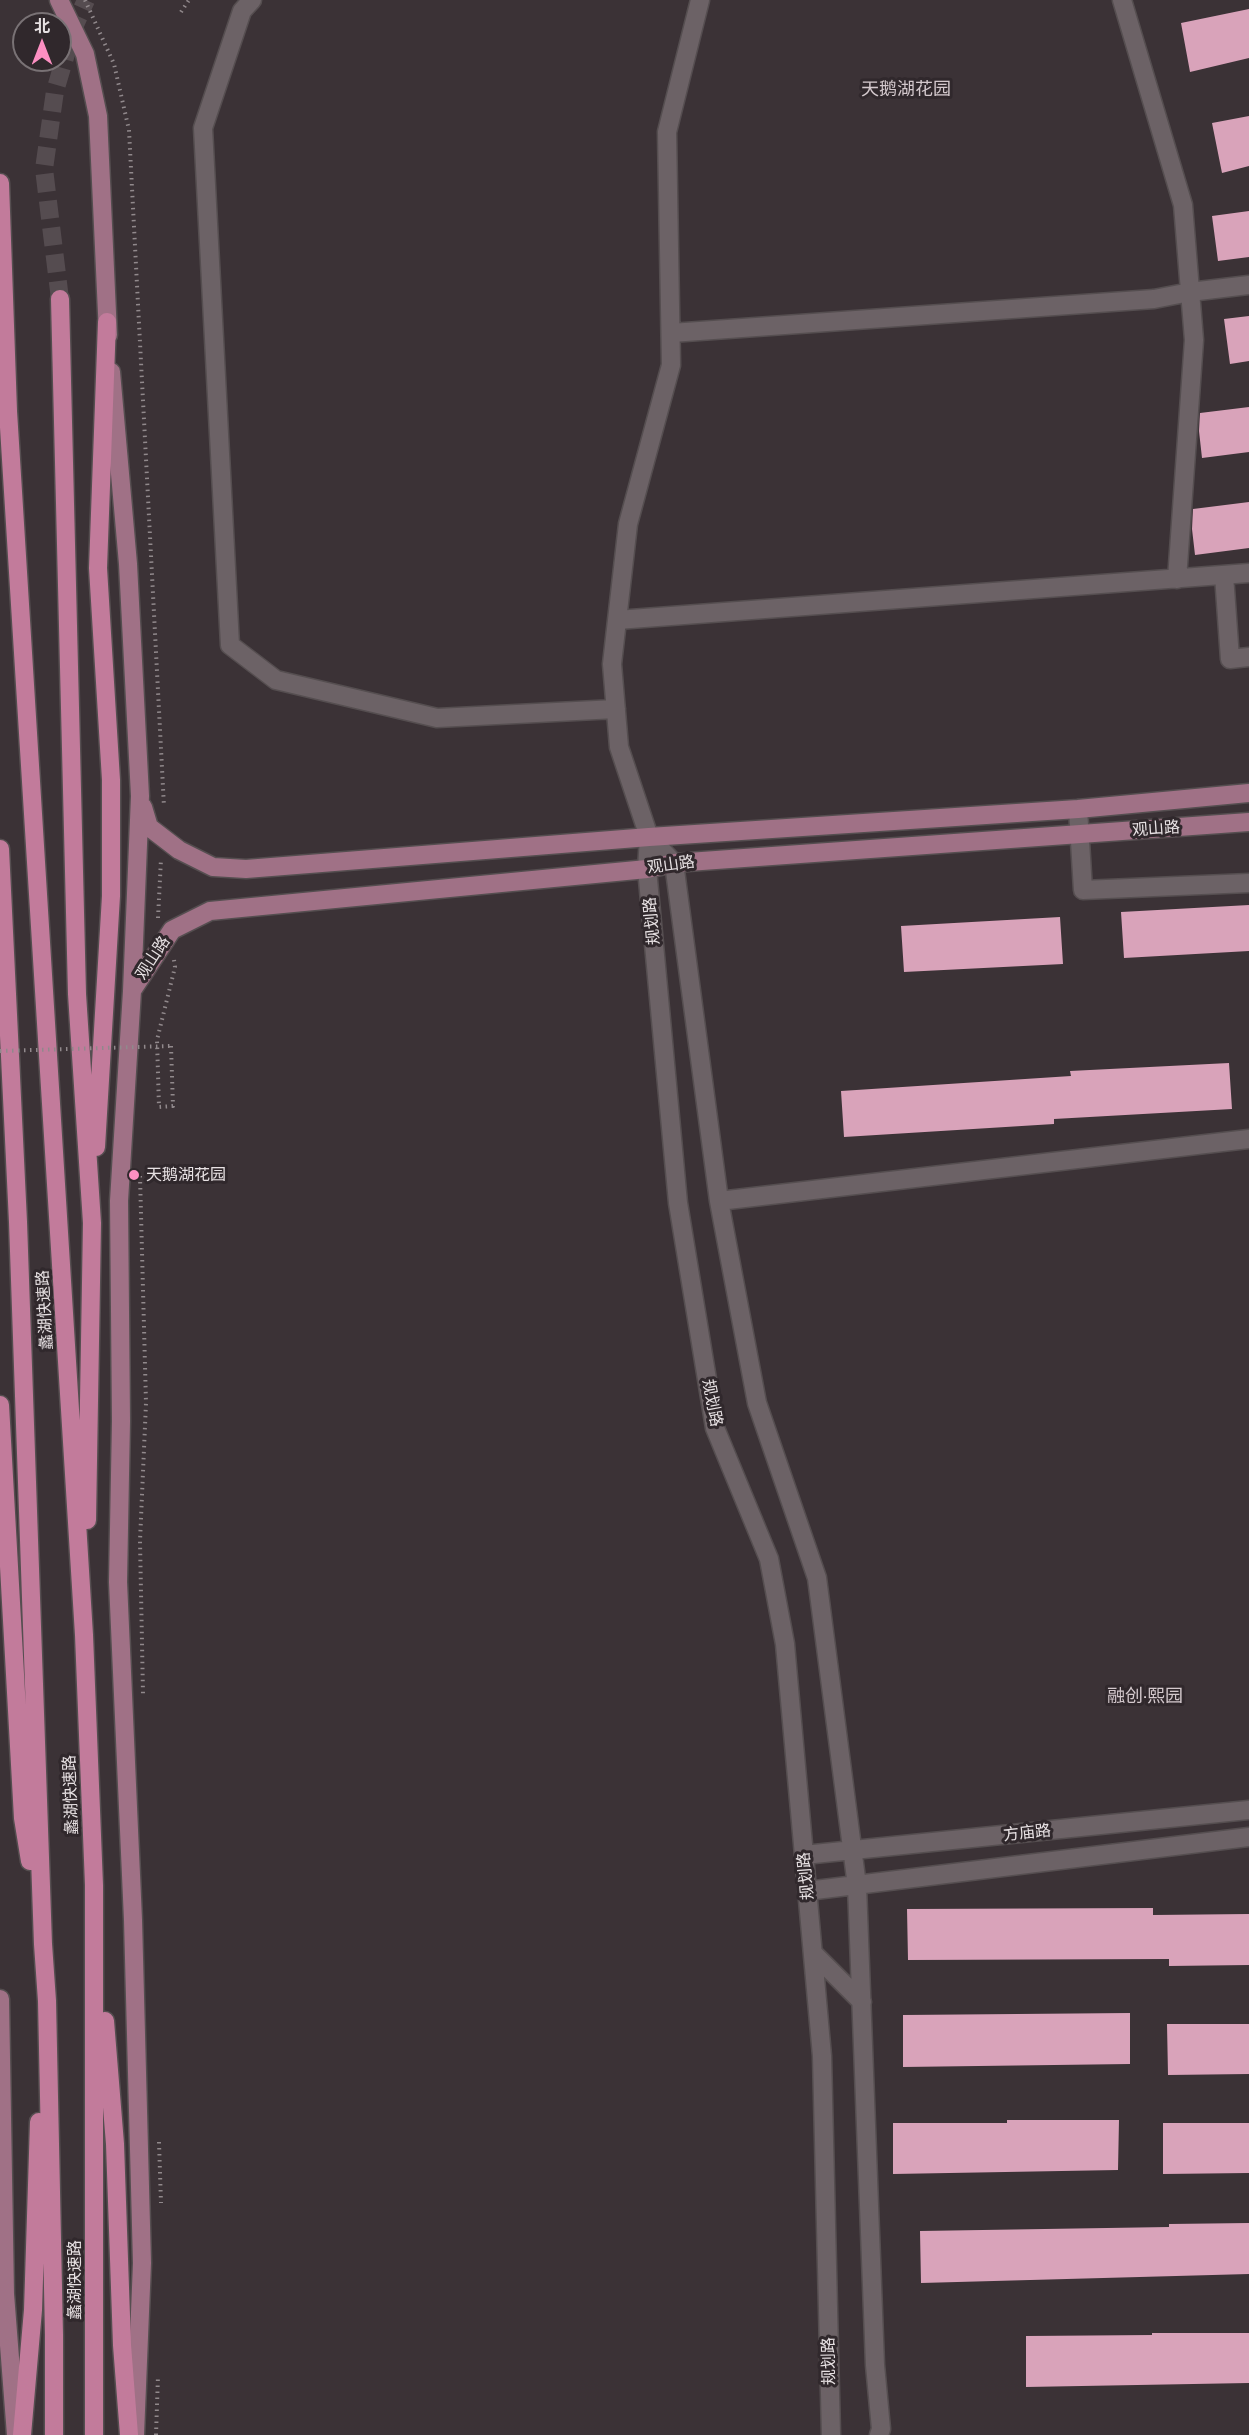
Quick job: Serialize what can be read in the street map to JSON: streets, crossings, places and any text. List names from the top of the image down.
{
  "streets": {
    "highway": ["蠡湖快速路"],
    "main road": ["观山路"],
    "street": ["规划路", "方庙路"]
  },
  "crossings": [
    ["观山路", "规划路"],
    ["规划路", "方庙路"]
  ],
  "districts": ["天鹅湖花园", "融创·熙园"],
  "places": ["天鹅湖花园"],
  "north": "top"
}
